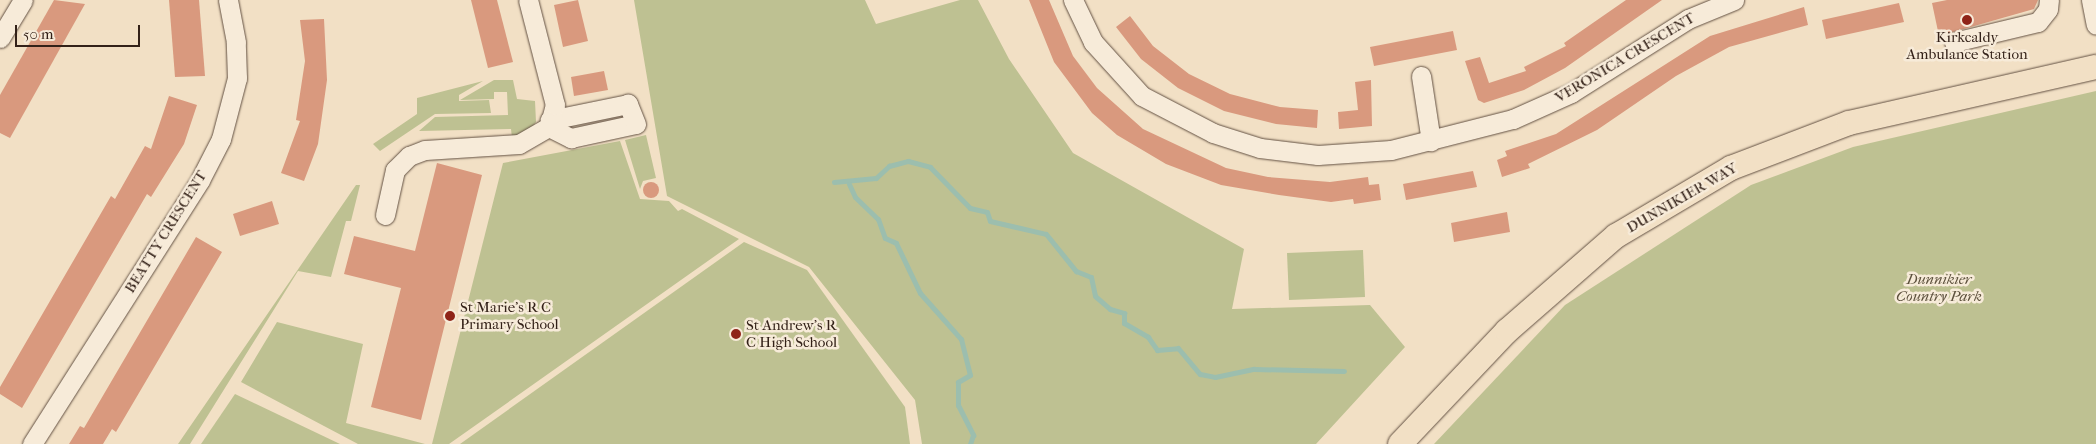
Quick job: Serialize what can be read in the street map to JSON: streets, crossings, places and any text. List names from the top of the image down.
{
  "streets": {
    "main road": ["DUNNIKIER WAY"],
    "street": ["VERONICA CRESCENT", "BEATTY CRESCENT"]
  },
  "parks": ["Dunnikier Country Park"],
  "places": ["Kirkcaldy Ambulance Station", "St Marie's R C Primary School", "St Andrew's R C High School"],
  "scale_bar": "50 m"
}
